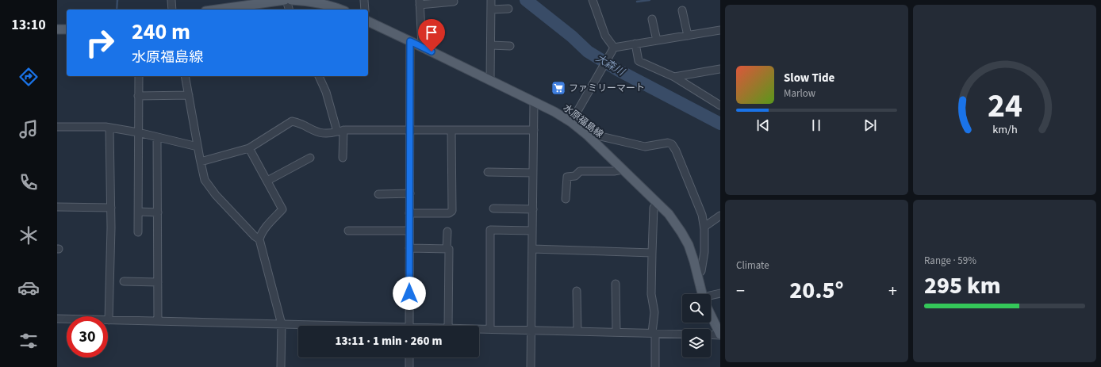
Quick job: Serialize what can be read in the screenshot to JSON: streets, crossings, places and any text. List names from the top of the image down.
{
  "streets": {
    "main road": ["水原福島線"]
  },
  "water": ["大森川"],
  "places": {
    "supermarket": ["ファミリーマート"]
  },
  "page": {
    "tabs": "13:10",
    "turn": ["240 m", "水原福島線"],
    "song": ["Slow Tide", "Marlow"],
    "tile": [
      "Climate",
      ["Range · 59%", "295 km"]
    ],
    "heat": ["−", "20.5°", "+"],
    "limit": "30",
    "trip": "13:11 · 1 min · 260 m",
    "gauge": ["24", "km/h"]
  }
}
